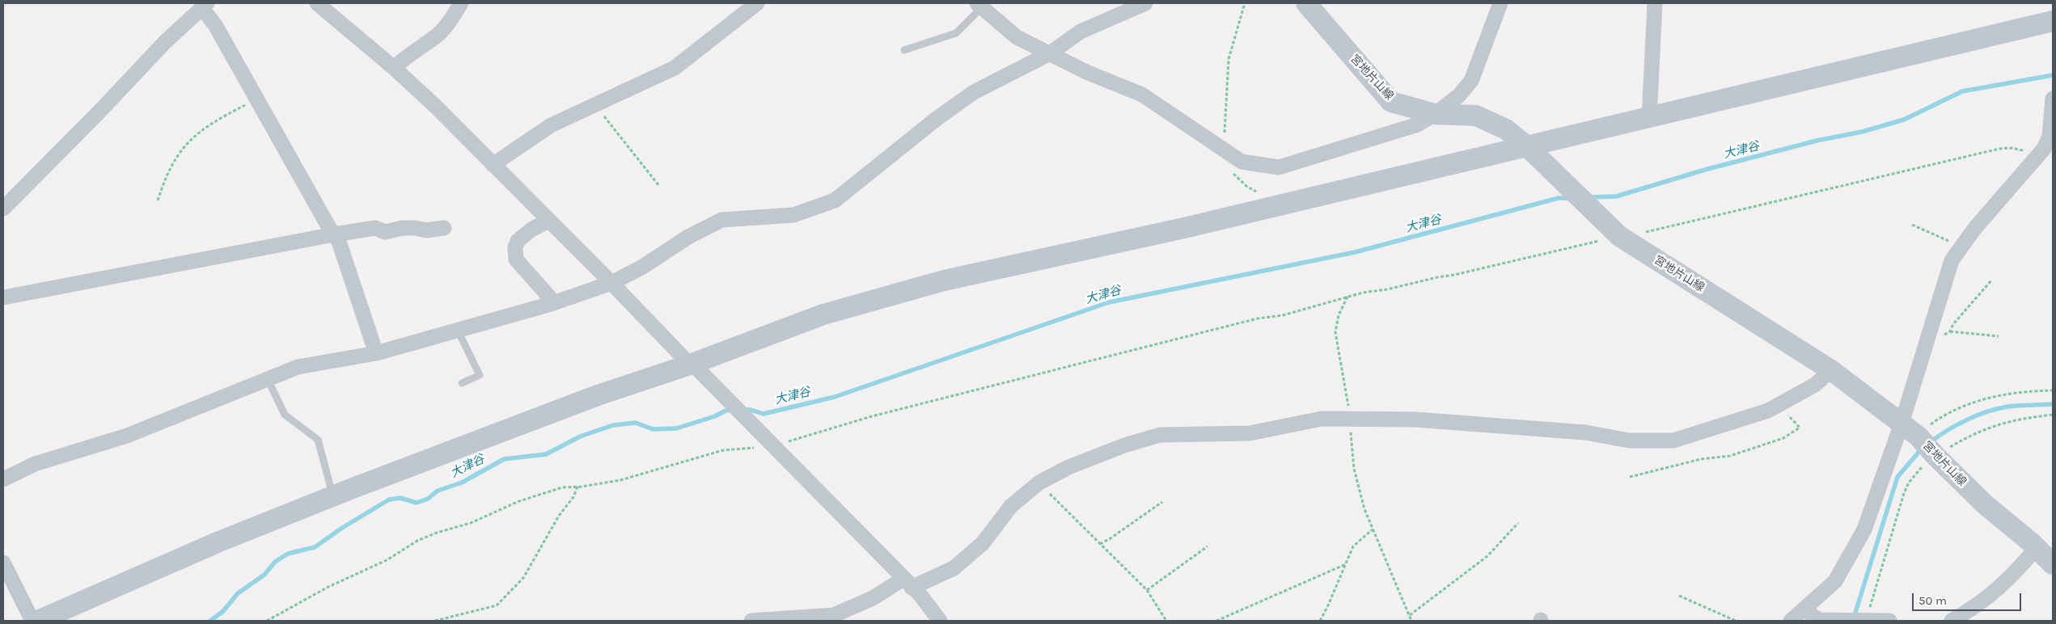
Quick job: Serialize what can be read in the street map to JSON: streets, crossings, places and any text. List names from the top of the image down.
{
  "streets": {
    "street": ["宮地片山線"]
  },
  "water": ["大津谷"],
  "scale_bar": "50 m"
}
